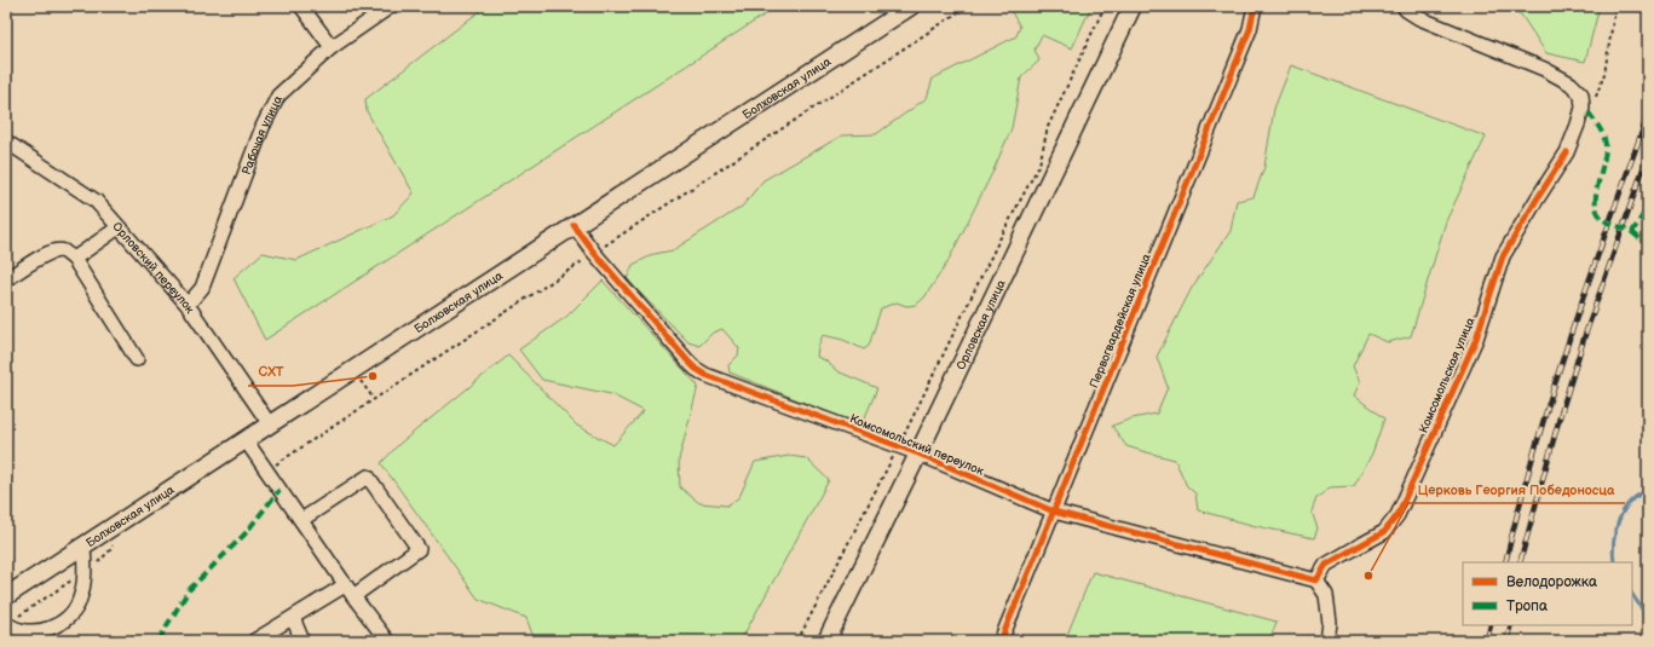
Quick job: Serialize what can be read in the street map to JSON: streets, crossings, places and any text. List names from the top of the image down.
{
  "streets": {
    "main road": ["Болховская улица", "Орловская улица"],
    "street": [
      "Рабочая улица",
      "Орловский переулок",
      "Первогвардейская улица",
      "Комсомольская улица",
      "Комсомольский переулок"
    ]
  },
  "crossings": [
    ["Болховская улица", "Орловский переулок"],
    ["Болховская улица", "Комсомольский переулок"],
    ["Рабочая улица", "Орловский переулок"],
    ["Первогвардейская улица", "Комсомольский переулок"],
    ["Орловская улица", "Комсомольский переулок"],
    ["Комсомольская улица", "Комсомольский переулок"]
  ],
  "places": ["СХТ", "Церковь Георгия Победоносца"],
  "legend": ["Велодорожка", "Тропа"]
}
